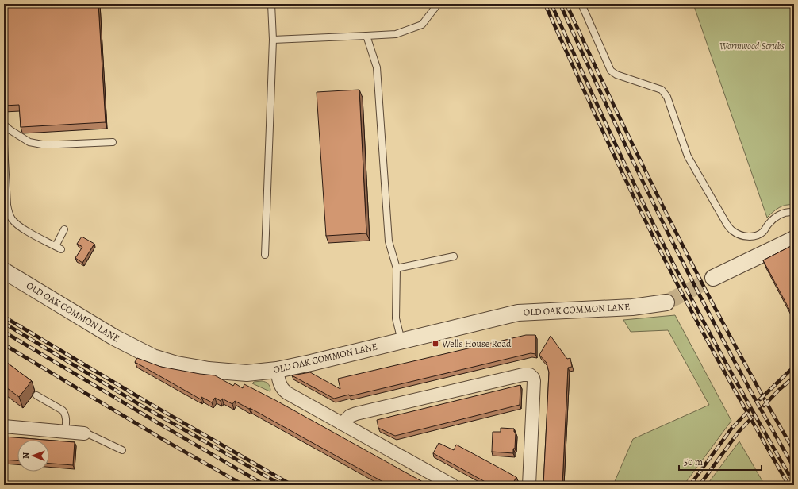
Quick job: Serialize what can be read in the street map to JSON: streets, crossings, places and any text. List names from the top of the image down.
{
  "streets": {
    "street": ["OLD OAK COMMON LANE"]
  },
  "parks": ["Wormwood Scrubs"],
  "places": {
    "transit": ["Wells House Road"]
  },
  "scale_bar": "50 m",
  "north": "left"
}
